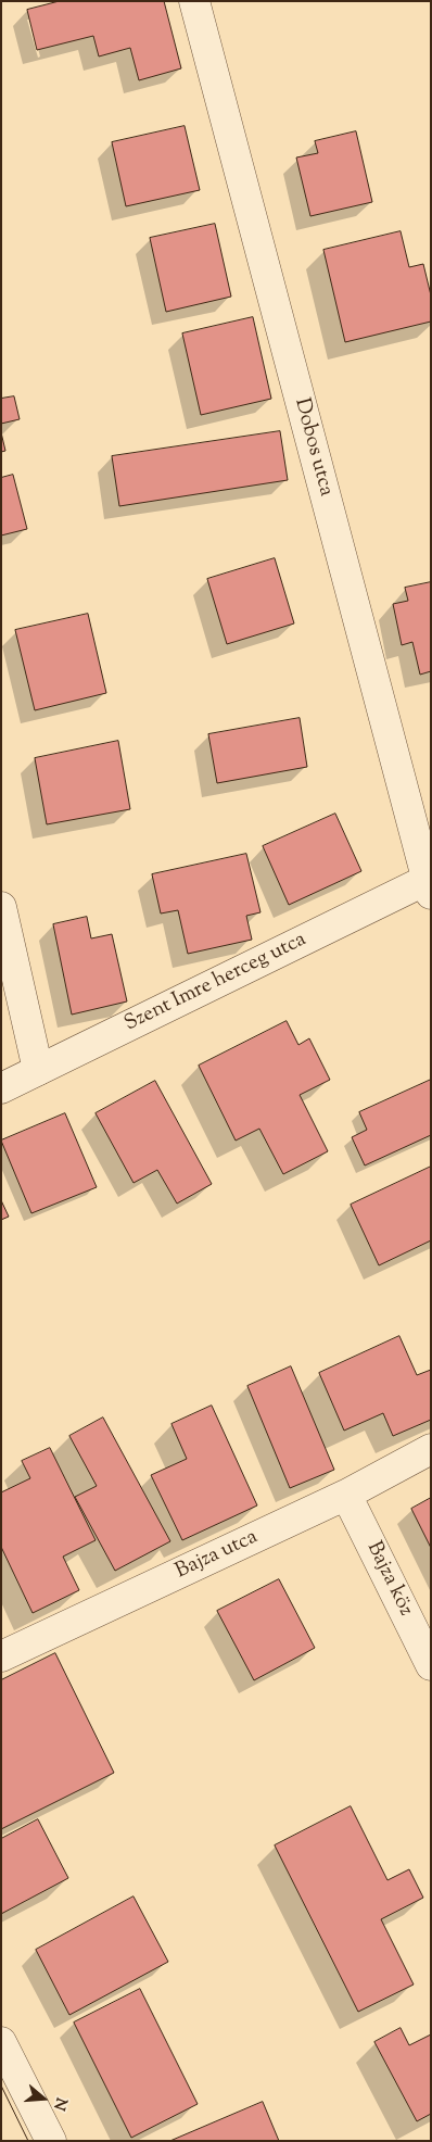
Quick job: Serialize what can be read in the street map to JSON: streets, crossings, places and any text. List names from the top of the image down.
{
  "streets": {
    "street": [
      "Dobos utca",
      "Szent Imre herceg utca",
      "Bajza utca",
      "Bajza köz"
    ]
  },
  "crossings": [
    ["Dobos utca", "Szent Imre herceg utca"],
    ["Bajza utca", "Bajza köz"]
  ],
  "north": "right"
}
